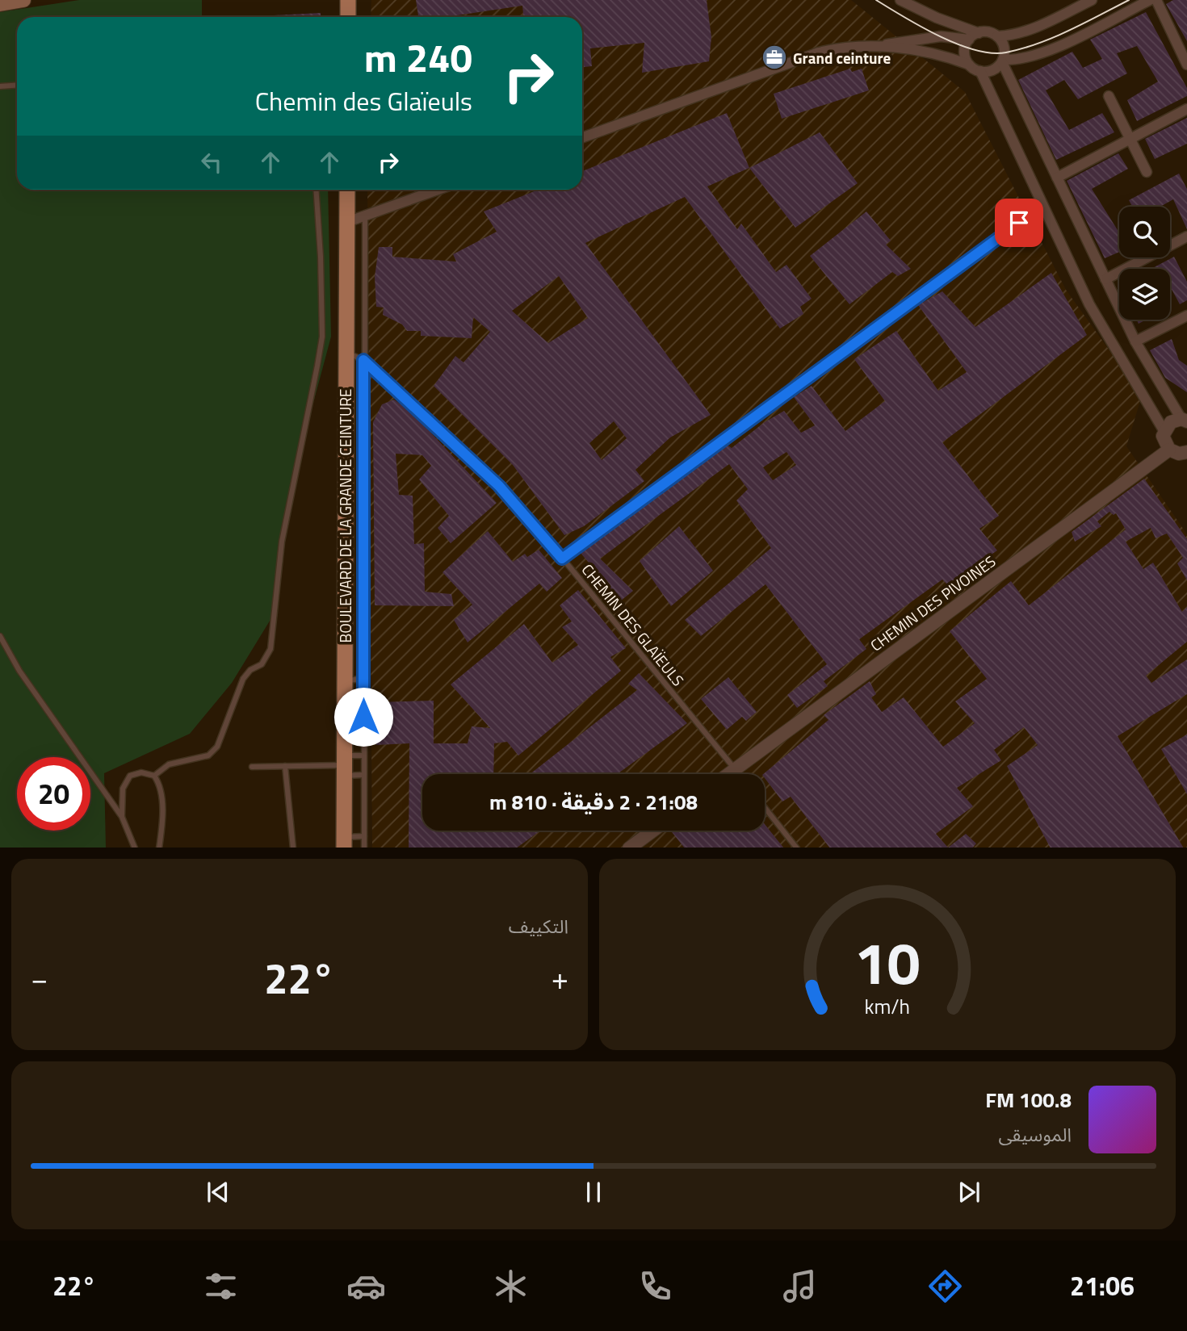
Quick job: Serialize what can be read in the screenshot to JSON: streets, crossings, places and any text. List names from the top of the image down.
{
  "streets": {
    "main road": ["BOULEVARD DE LA GRANDE CEINTURE"],
    "street": ["CHEMIN DES PIVOINES"],
    "lane": ["CHEMIN DES GLAÏEULS"]
  },
  "crossings": [
    ["BOULEVARD DE LA GRANDE CEINTURE", "CHEMIN DES GLAÏEULS"],
    ["CHEMIN DES PIVOINES", "CHEMIN DES GLAÏEULS"]
  ],
  "places": {
    "office": ["Grand ceinture"]
  },
  "page": {
    "turn": ["240 m", "Chemin des Glaïeuls"],
    "limit": "20",
    "trip": "21:08 · 2 دقيقة · 810 m",
    "tile": "التكييف",
    "heat": ["−", "22°", "+"],
    "song": ["100.8 FM", "الموسيقى"],
    "tabs": ["21:06", "22°"],
    "gauge": ["10", "km/h"]
  }
}
